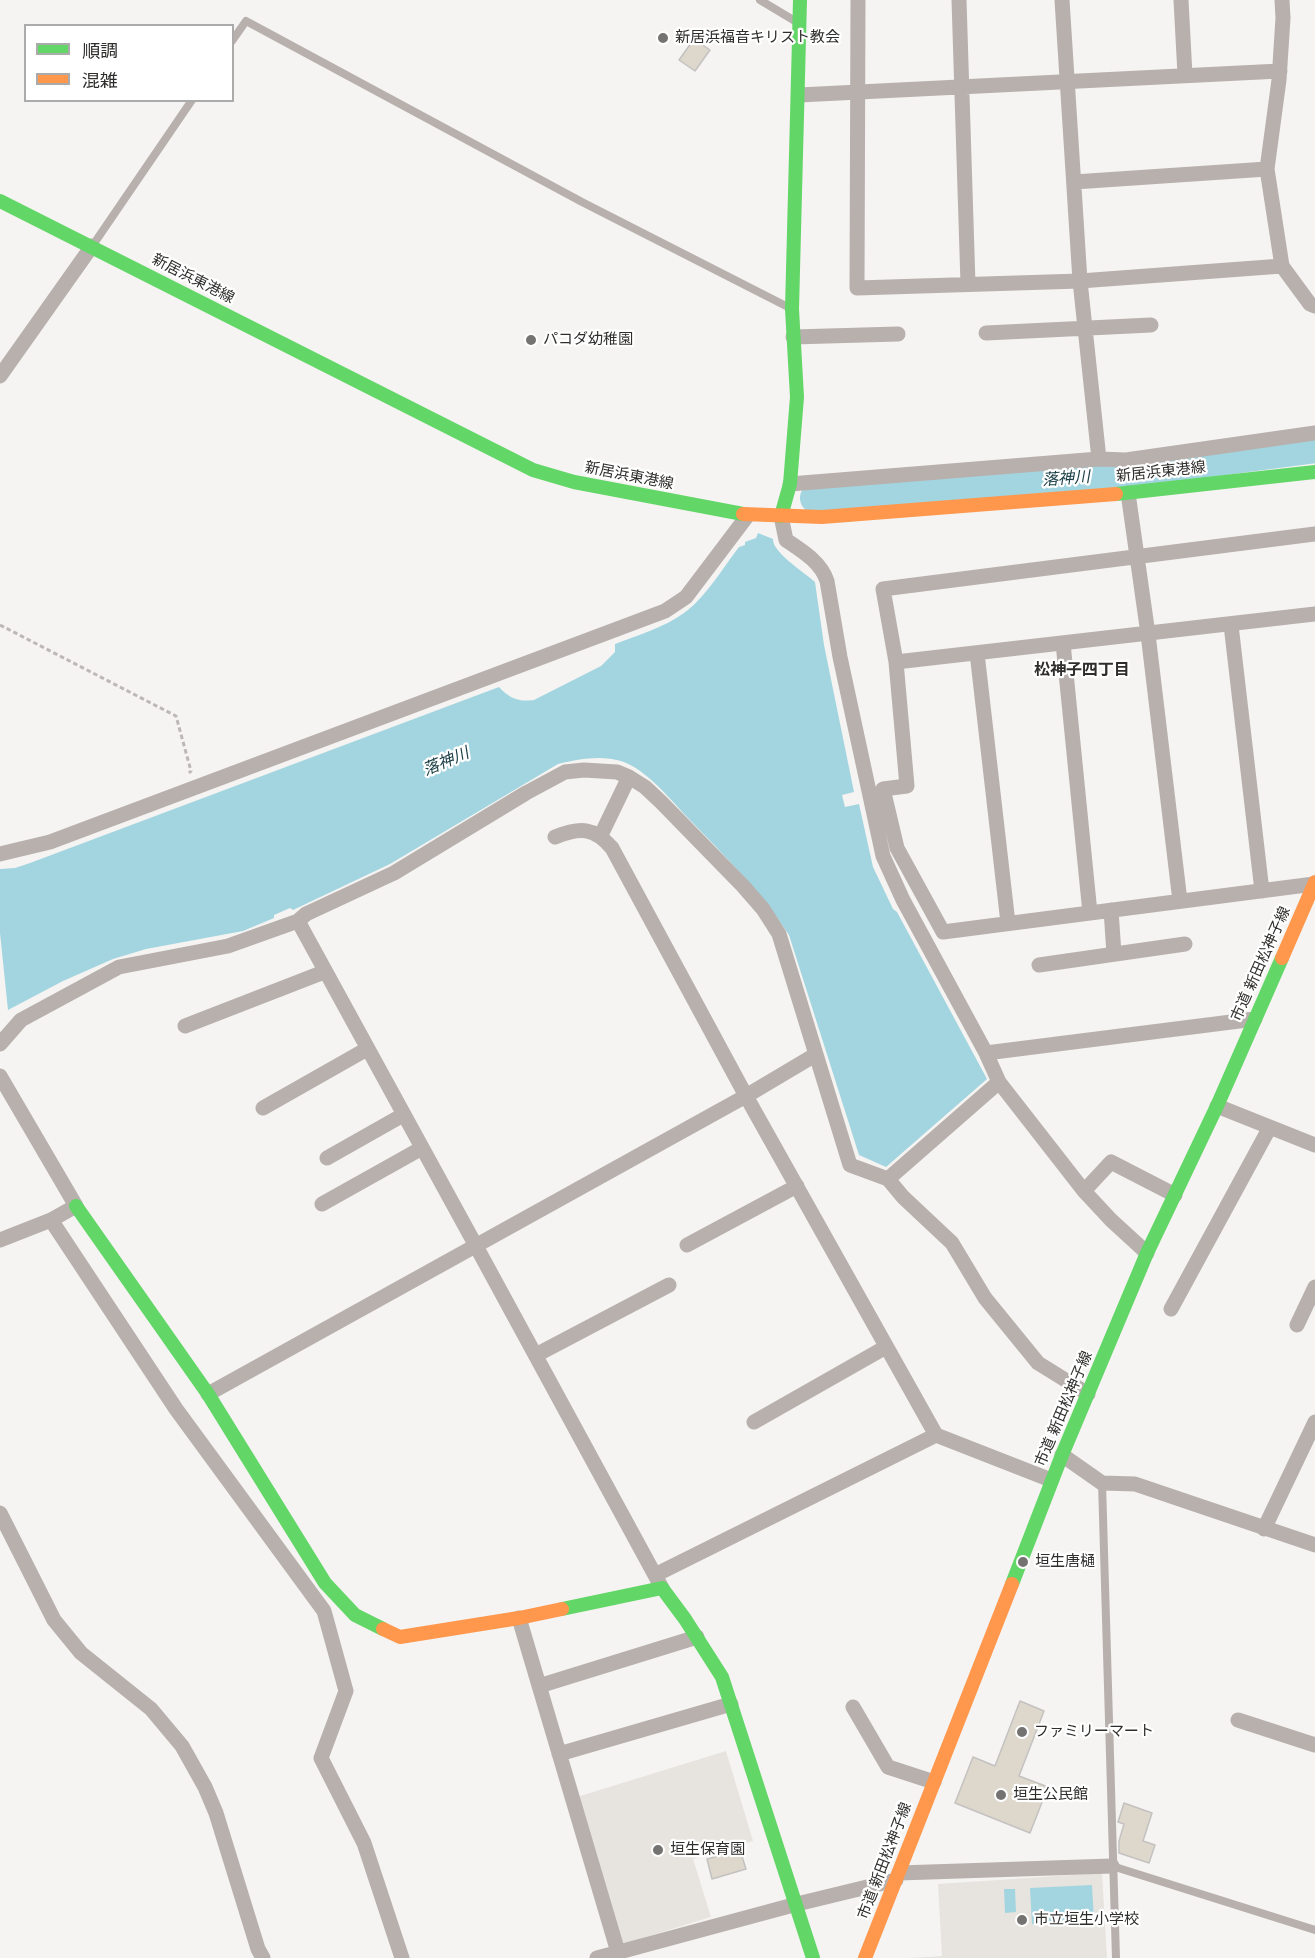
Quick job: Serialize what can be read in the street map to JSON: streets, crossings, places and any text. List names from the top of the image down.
{
  "streets": {
    "street": ["新居浜東港線", "市道 新田松神子線"]
  },
  "districts": ["松神子四丁目"],
  "water": ["落神川"],
  "places": [
    "新居浜福音キリスト教会",
    "パコダ幼稚園",
    "垣生唐樋",
    "ファミリーマート",
    "垣生公民館",
    "垣生保育園",
    "市立垣生小学校"
  ],
  "legend": ["順調", "混雑"]
}
